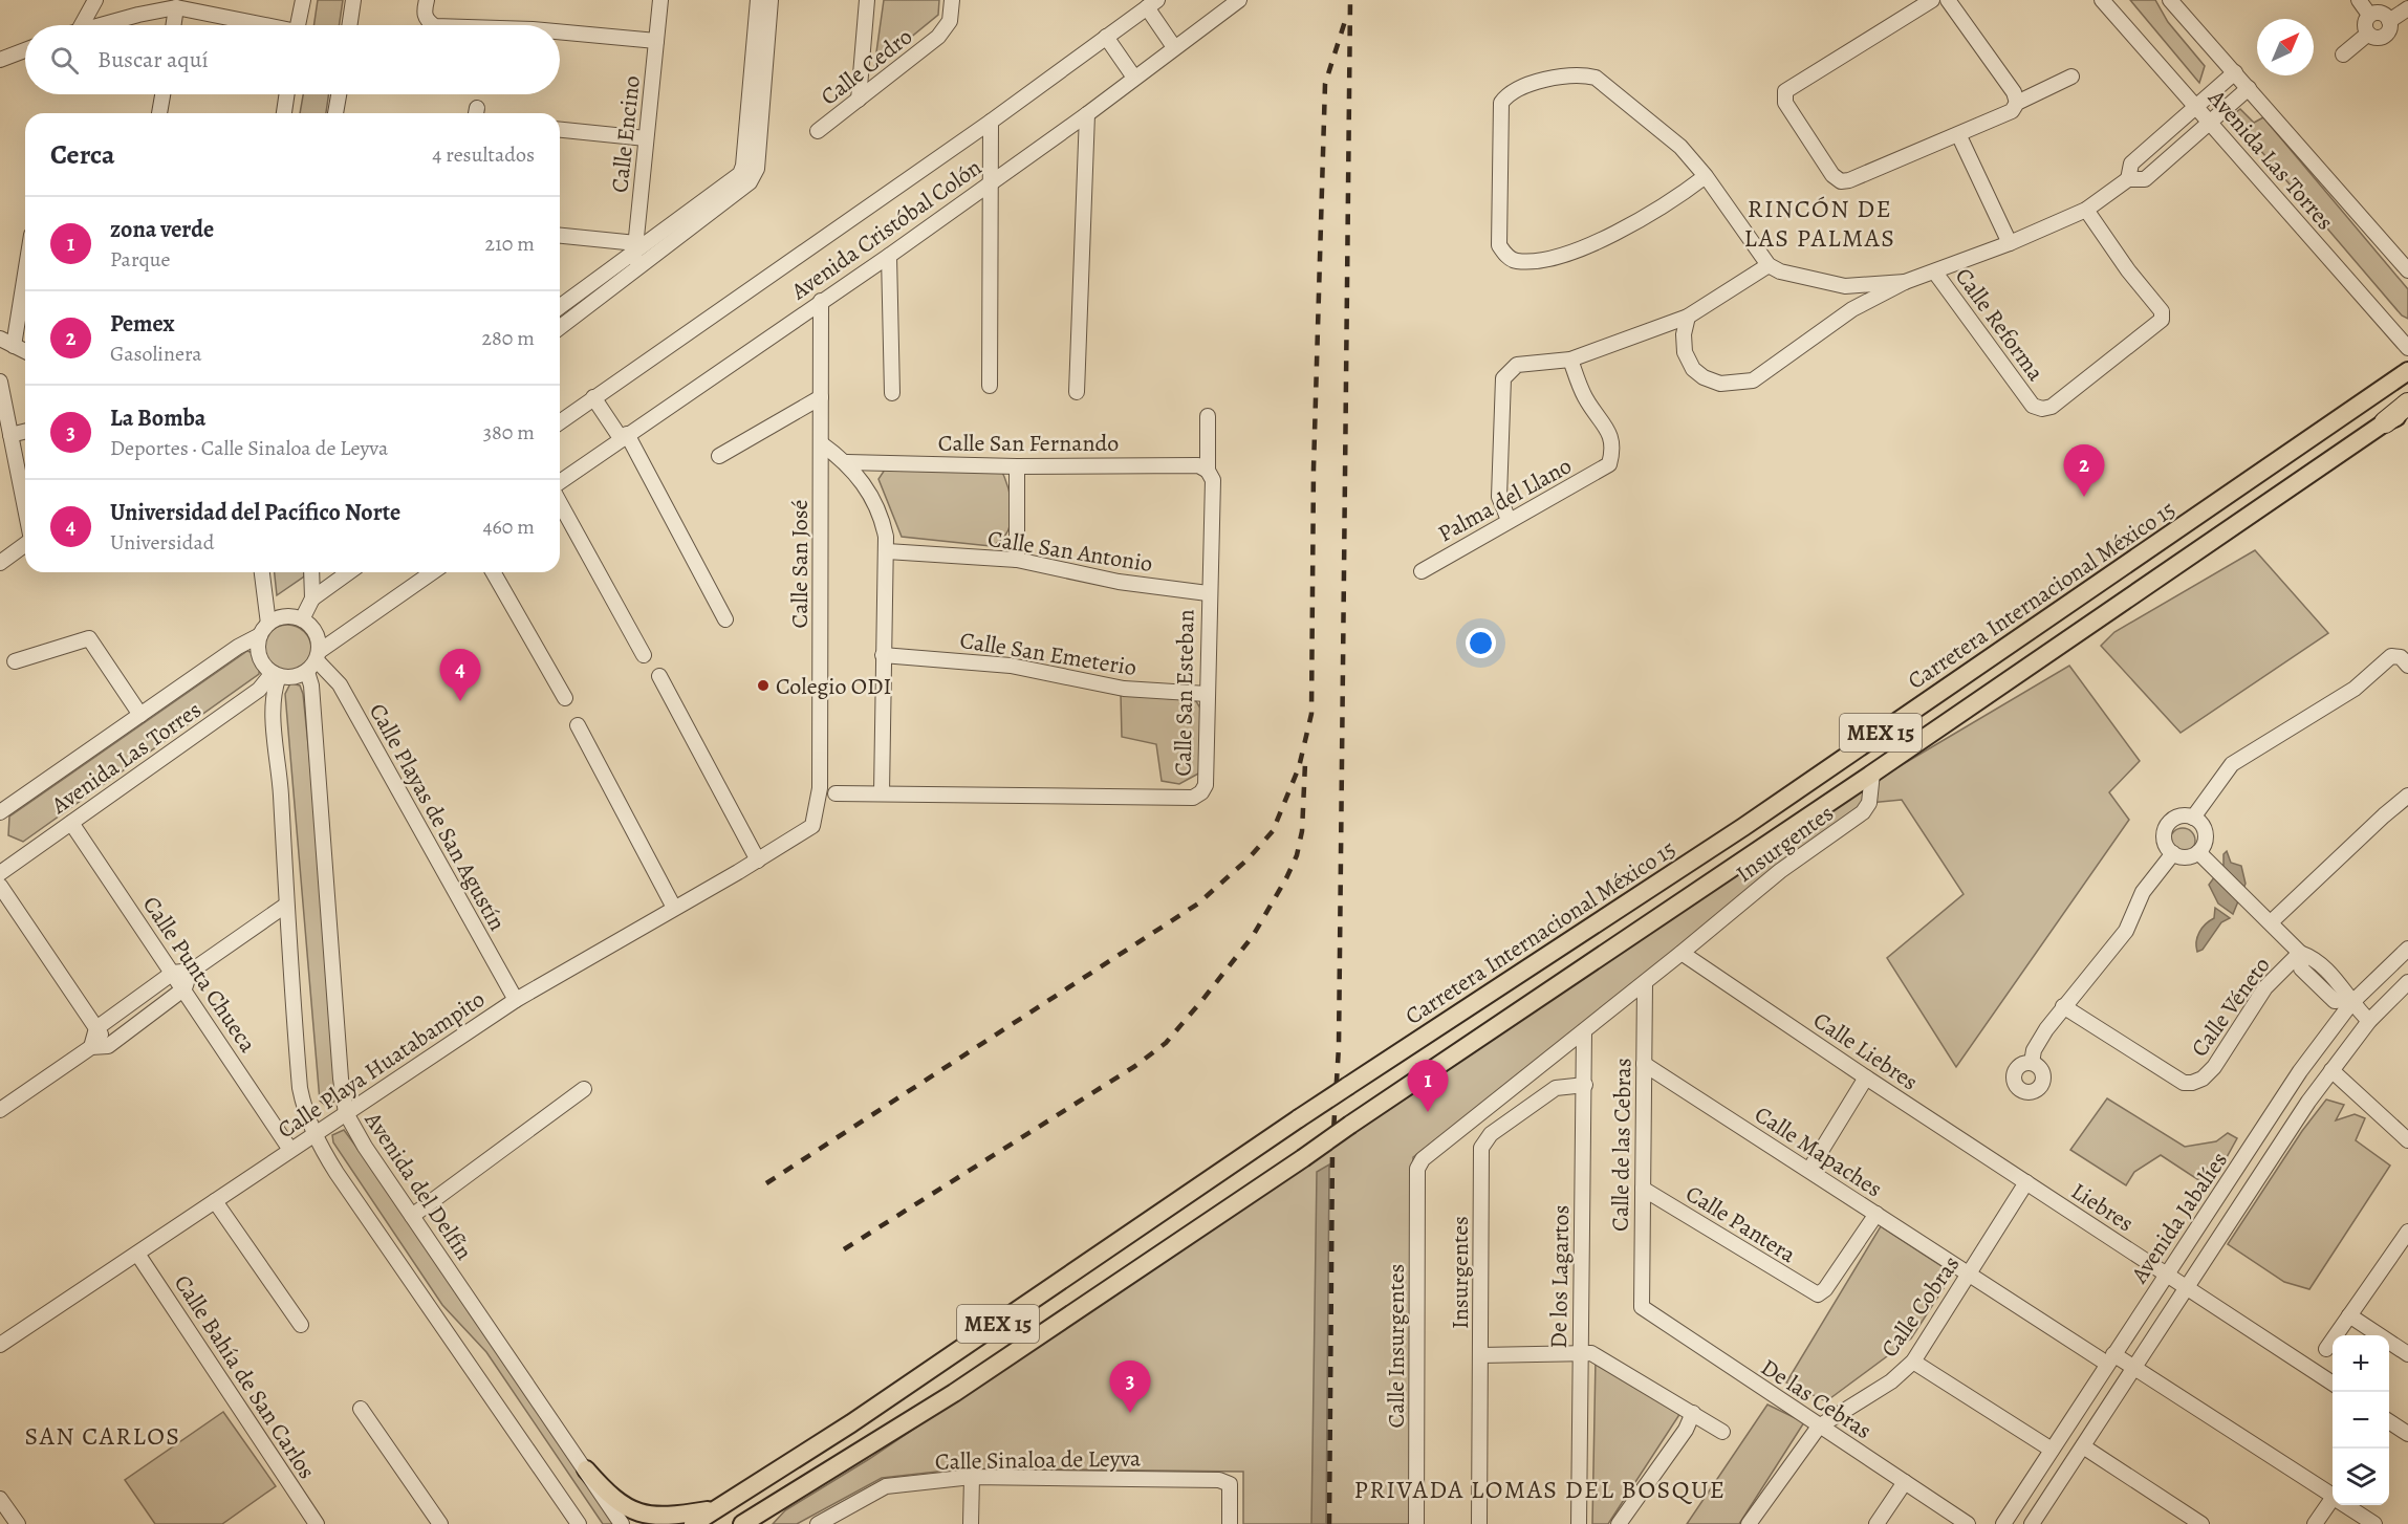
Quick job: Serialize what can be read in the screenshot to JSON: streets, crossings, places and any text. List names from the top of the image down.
{
  "streets": {
    "highway": ["MEX 15"],
    "main road": ["Carretera Internacional México 15"],
    "street": [
      "Calle Cedro",
      "Calle Encino",
      "Avenida Las Torres",
      "Avenida Cristóbal Colón",
      "Calle Reforma",
      "Calle San Fernando",
      "Palma del Llano",
      "Calle San Antonio",
      "Calle San José",
      "Calle San Emeterio",
      "Calle San Esteban",
      "Calle Playas de San Agustín",
      "Insurgentes",
      "Calle Punta Chueca",
      "Calle Véneto",
      "Calle Liebres",
      "Calle Playa Huatabampito",
      "Calle de las Cebras",
      "Calle Mapaches",
      "Avenida del Delfín",
      "Liebres",
      "Avenida Jabalíes",
      "Calle Pantera",
      "De los Lagartos",
      "Calle Cobras",
      "Calle Insurgentes",
      "Calle Bahía de San Carlos",
      "De las Cebras",
      "Calle Sinaloa de Leyva"
    ]
  },
  "crossings": [
    ["Avenida Las Torres", "Calle Playas de San Agustín"],
    ["Avenida Las Torres", "Calle Punta Chueca"],
    ["Avenida Las Torres", "Avenida del Delfín"],
    ["Avenida Cristóbal Colón", "Calle San José"],
    ["Calle San Fernando", "Calle San Esteban"],
    ["Calle San Antonio", "Calle San Esteban"],
    ["Calle San José", "Calle Playa Huatabampito"],
    ["Calle San Emeterio", "Calle San Esteban"],
    ["MEX 15", "Insurgentes"],
    ["Calle Playas de San Agustín", "Calle Playa Huatabampito"],
    ["Calle Playas de San Agustín", "Avenida del Delfín"],
    ["Insurgentes", "Calle Liebres"],
    ["Insurgentes", "Calle de las Cebras"],
    ["Insurgentes", "De los Lagartos"],
    ["Insurgentes", "Calle Insurgentes"],
    ["Calle Punta Chueca", "Calle Playa Huatabampito"],
    ["Calle Véneto", "Avenida Jabalíes"],
    ["Calle Liebres", "Liebres"],
    ["Calle Liebres", "Calle Cobras"],
    ["Calle Playa Huatabampito", "Avenida del Delfín"],
    ["Calle Playa Huatabampito", "Calle Bahía de San Carlos"],
    ["Calle de las Cebras", "Calle Mapaches"],
    ["Calle de las Cebras", "Calle Pantera"],
    ["Calle de las Cebras", "De las Cebras"],
    ["Calle Mapaches", "Avenida Jabalíes"],
    ["Calle Mapaches", "Calle Pantera"],
    ["Calle Mapaches", "Calle Cobras"],
    ["Liebres", "Avenida Jabalíes"],
    ["Liebres", "Calle Cobras"],
    ["Calle Cobras", "De las Cebras"]
  ],
  "districts": ["RINCÓN DE LAS PALMAS", "SAN CARLOS", "PRIVADA LOMAS DEL BOSQUE"],
  "places": ["Colegio ODI"],
  "north": "top right",
  "page": {
    "search": "Buscar aquí",
    "heading": ["Cerca", "4 resultados"],
    "list": [
      {
        "mark": "1",
        "name": "zona verde",
        "note": "Parque",
        "value": "210 m"
      },
      {
        "mark": "2",
        "name": "Pemex",
        "note": "Gasolinera",
        "value": "280 m"
      },
      {
        "mark": "3",
        "name": "La Bomba",
        "note": "Deportes · Calle Sinaloa de Leyva",
        "value": "380 m"
      },
      {
        "mark": "4",
        "name": "Universidad del Pacífico Norte",
        "note": "Universidad",
        "value": "460 m"
      }
    ],
    "pins": [
      "2",
      "4",
      "1",
      "3"
    ],
    "map_buttons": ["+", "−"]
  }
}
